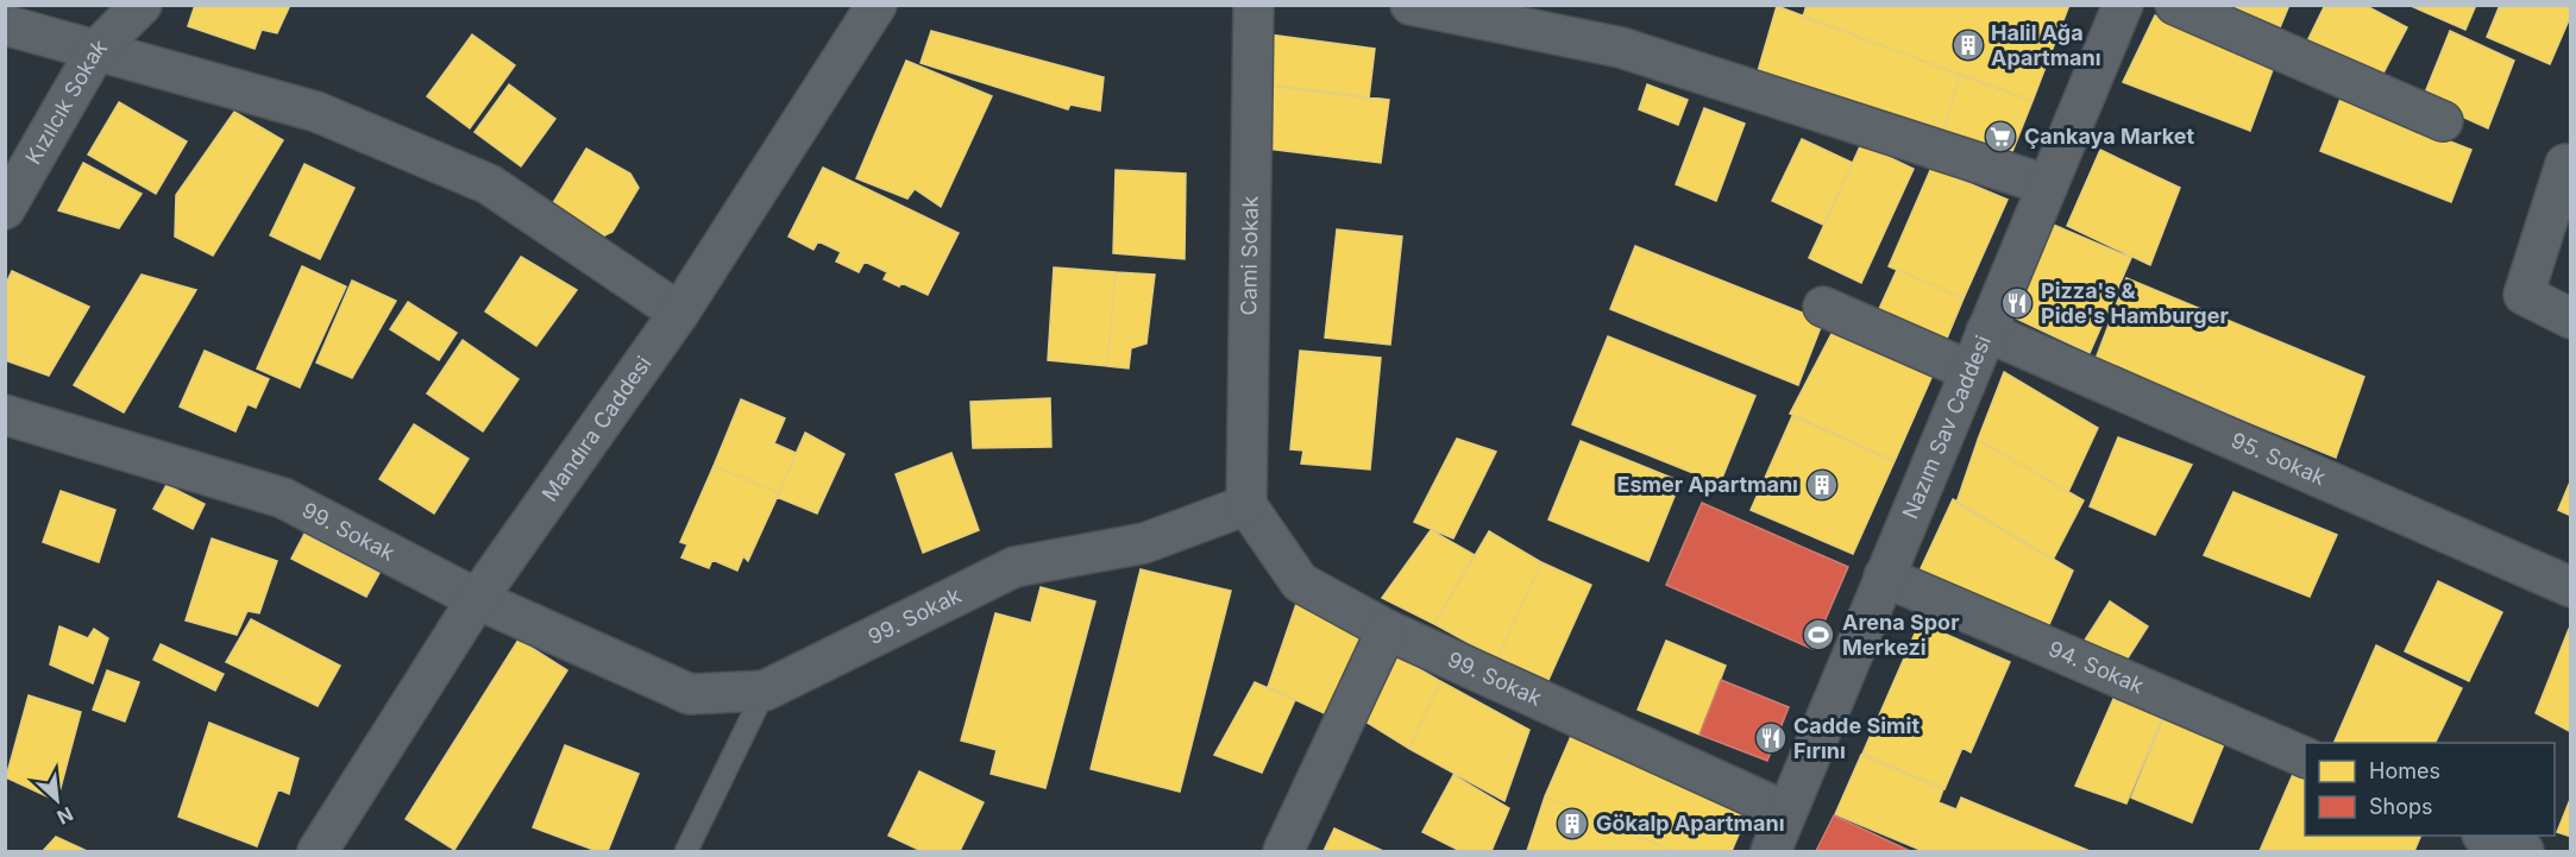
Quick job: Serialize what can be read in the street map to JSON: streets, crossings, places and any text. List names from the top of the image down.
{
  "streets": {
    "street": [
      "Kızılcık Sokak",
      "Cami Sokak",
      "Nazım Sav Caddesi",
      "Mandıra Caddesi",
      "95. Sokak",
      "99. Sokak",
      "94. Sokak"
    ]
  },
  "crossings": [
    ["Cami Sokak", "99. Sokak"],
    ["Nazım Sav Caddesi", "95. Sokak"],
    ["Nazım Sav Caddesi", "99. Sokak"],
    ["Nazım Sav Caddesi", "94. Sokak"],
    ["Mandıra Caddesi", "99. Sokak"]
  ],
  "places": {
    "building": ["Halil Ağa Apartmanı", "Esmer Apartmanı", "Gökalp Apartmanı"],
    "supermarket": ["Çankaya Market"],
    "restaurant": ["Pizza's & Pide's Hamburger", "Cadde Simit Fırını"],
    "sports": ["Arena Spor Merkezi"]
  },
  "legend": ["Homes", "Shops"],
  "north": "bottom right"
}
